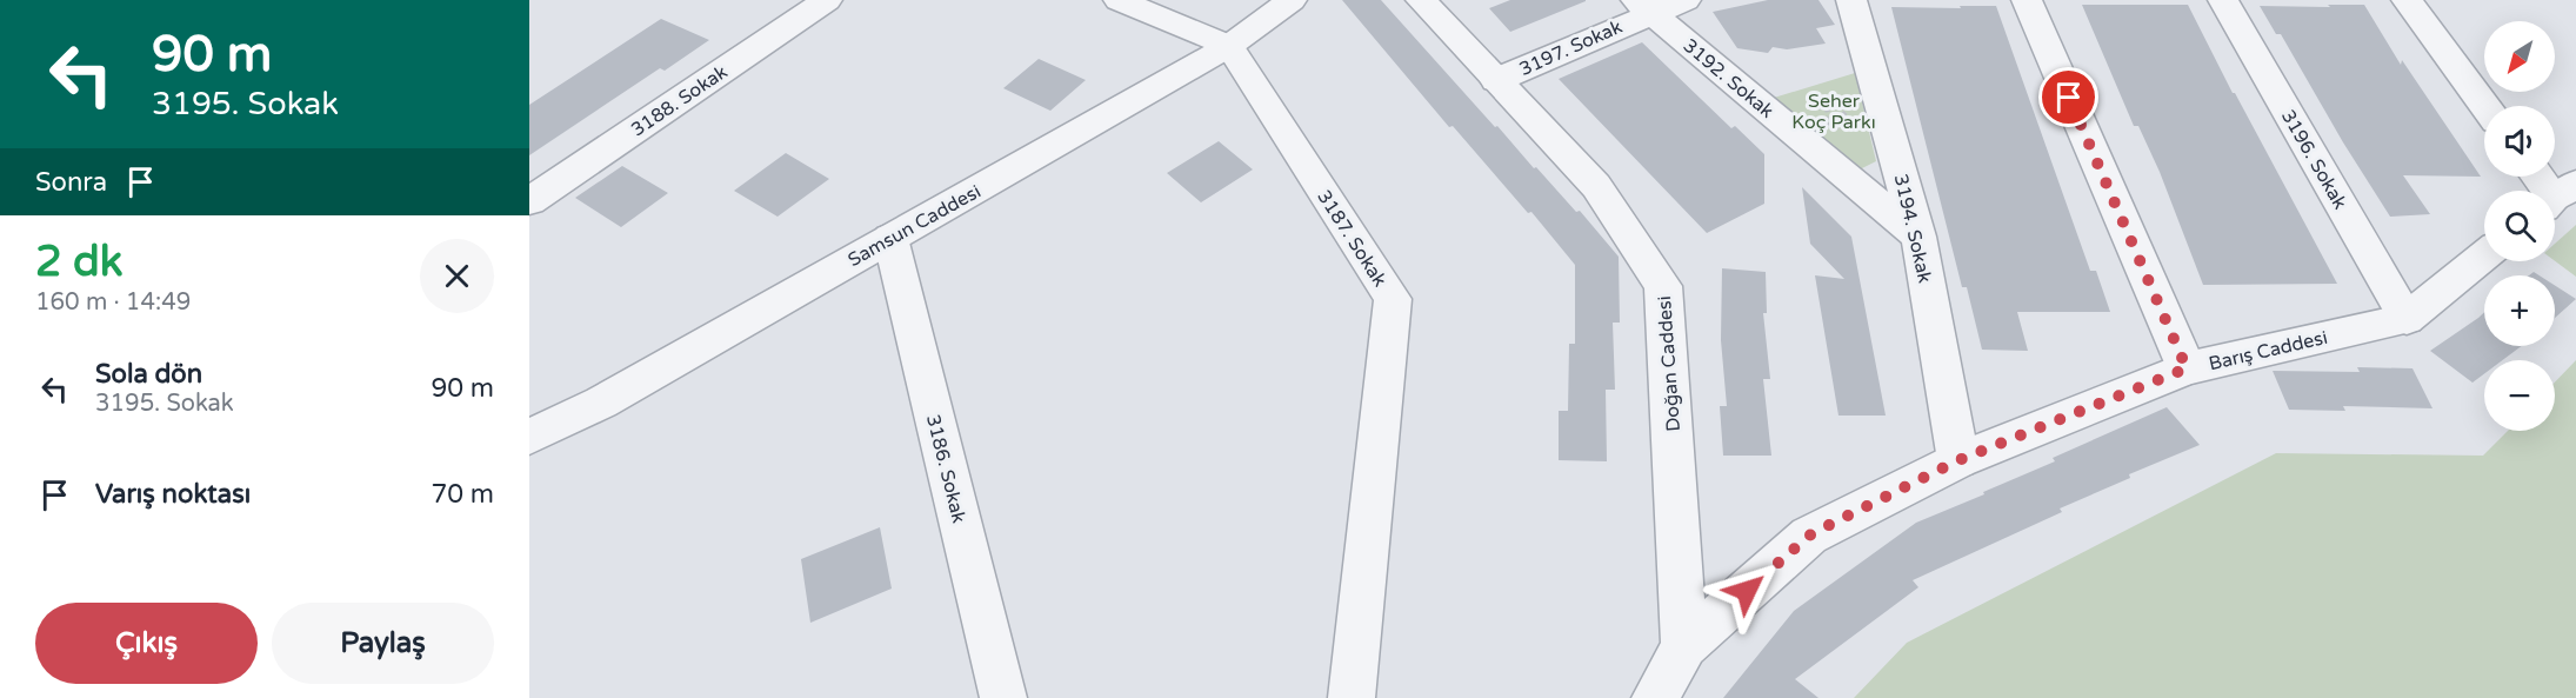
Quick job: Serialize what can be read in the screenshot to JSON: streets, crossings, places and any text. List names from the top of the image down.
{
  "streets": {
    "street": [
      "3197. Sokak",
      "3192. Sokak",
      "3188. Sokak",
      "3196. Sokak",
      "Samsun Caddesi",
      "3194. Sokak",
      "3187. Sokak",
      "Barış Caddesi",
      "Doğan Caddesi",
      "3186. Sokak"
    ]
  },
  "crossings": [
    ["3197. Sokak", "3192. Sokak"],
    ["3197. Sokak", "Doğan Caddesi"],
    ["3192. Sokak", "3194. Sokak"],
    ["3196. Sokak", "Barış Caddesi"],
    ["Samsun Caddesi", "3187. Sokak"],
    ["Samsun Caddesi", "3186. Sokak"],
    ["3194. Sokak", "Barış Caddesi"],
    ["Barış Caddesi", "Doğan Caddesi"]
  ],
  "parks": ["Seher Koç Parkı"],
  "north": "bottom left",
  "page": {
    "turn": ["90 m", "3195. Sokak"],
    "map_buttons": ["+", "−"],
    "then": "Sonra",
    "heading": ["2 dk", "160 m · 14:49"],
    "list": [
      {
        "name": "Sola dön",
        "note": "3195. Sokak",
        "value": "90 m"
      },
      {
        "name": "Varış noktası",
        "value": "70 m"
      }
    ],
    "buttons": ["Çıkış", "Paylaş"]
  }
}
